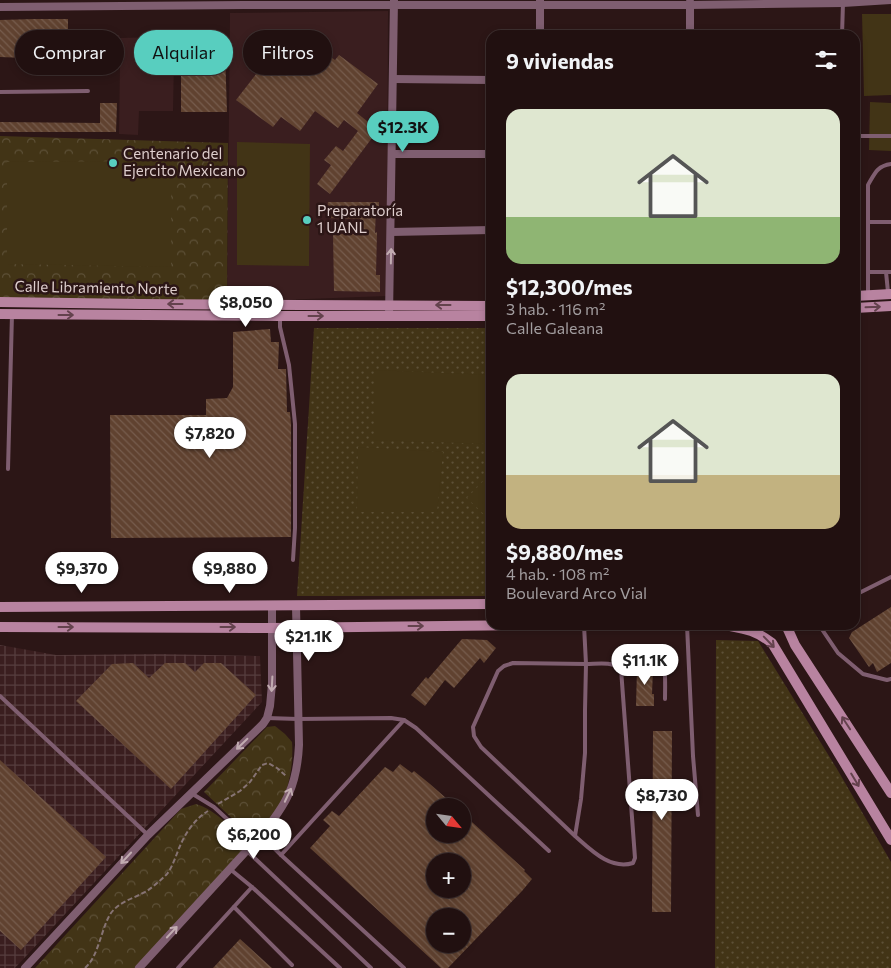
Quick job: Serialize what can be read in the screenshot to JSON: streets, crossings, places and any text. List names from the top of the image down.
{
  "streets": {
    "street": ["Calle Libramiento Norte"]
  },
  "places": ["Centenario del Ejercito Mexicano", "Preparatoría 1 UANL"],
  "north": "bottom right",
  "page": {
    "chip": ["Comprar", "Alquilar", "Filtros"],
    "heading": "9 viviendas",
    "list": [
      {
        "name": "$12,300/mes",
        "note": "3 hab. · 116 m² · Calle Galeana"
      },
      {
        "name": "$9,880/mes",
        "note": "4 hab. · 108 m² · Boulevard Arco Vial"
      }
    ],
    "price": [
      "$12.3K",
      "$8,050",
      "$7,820",
      "$9,370",
      "$9,880",
      "$21.1K",
      "$11.1K",
      "$8,730",
      "$6,200"
    ],
    "map_buttons": ["+", "−"]
  }
}
